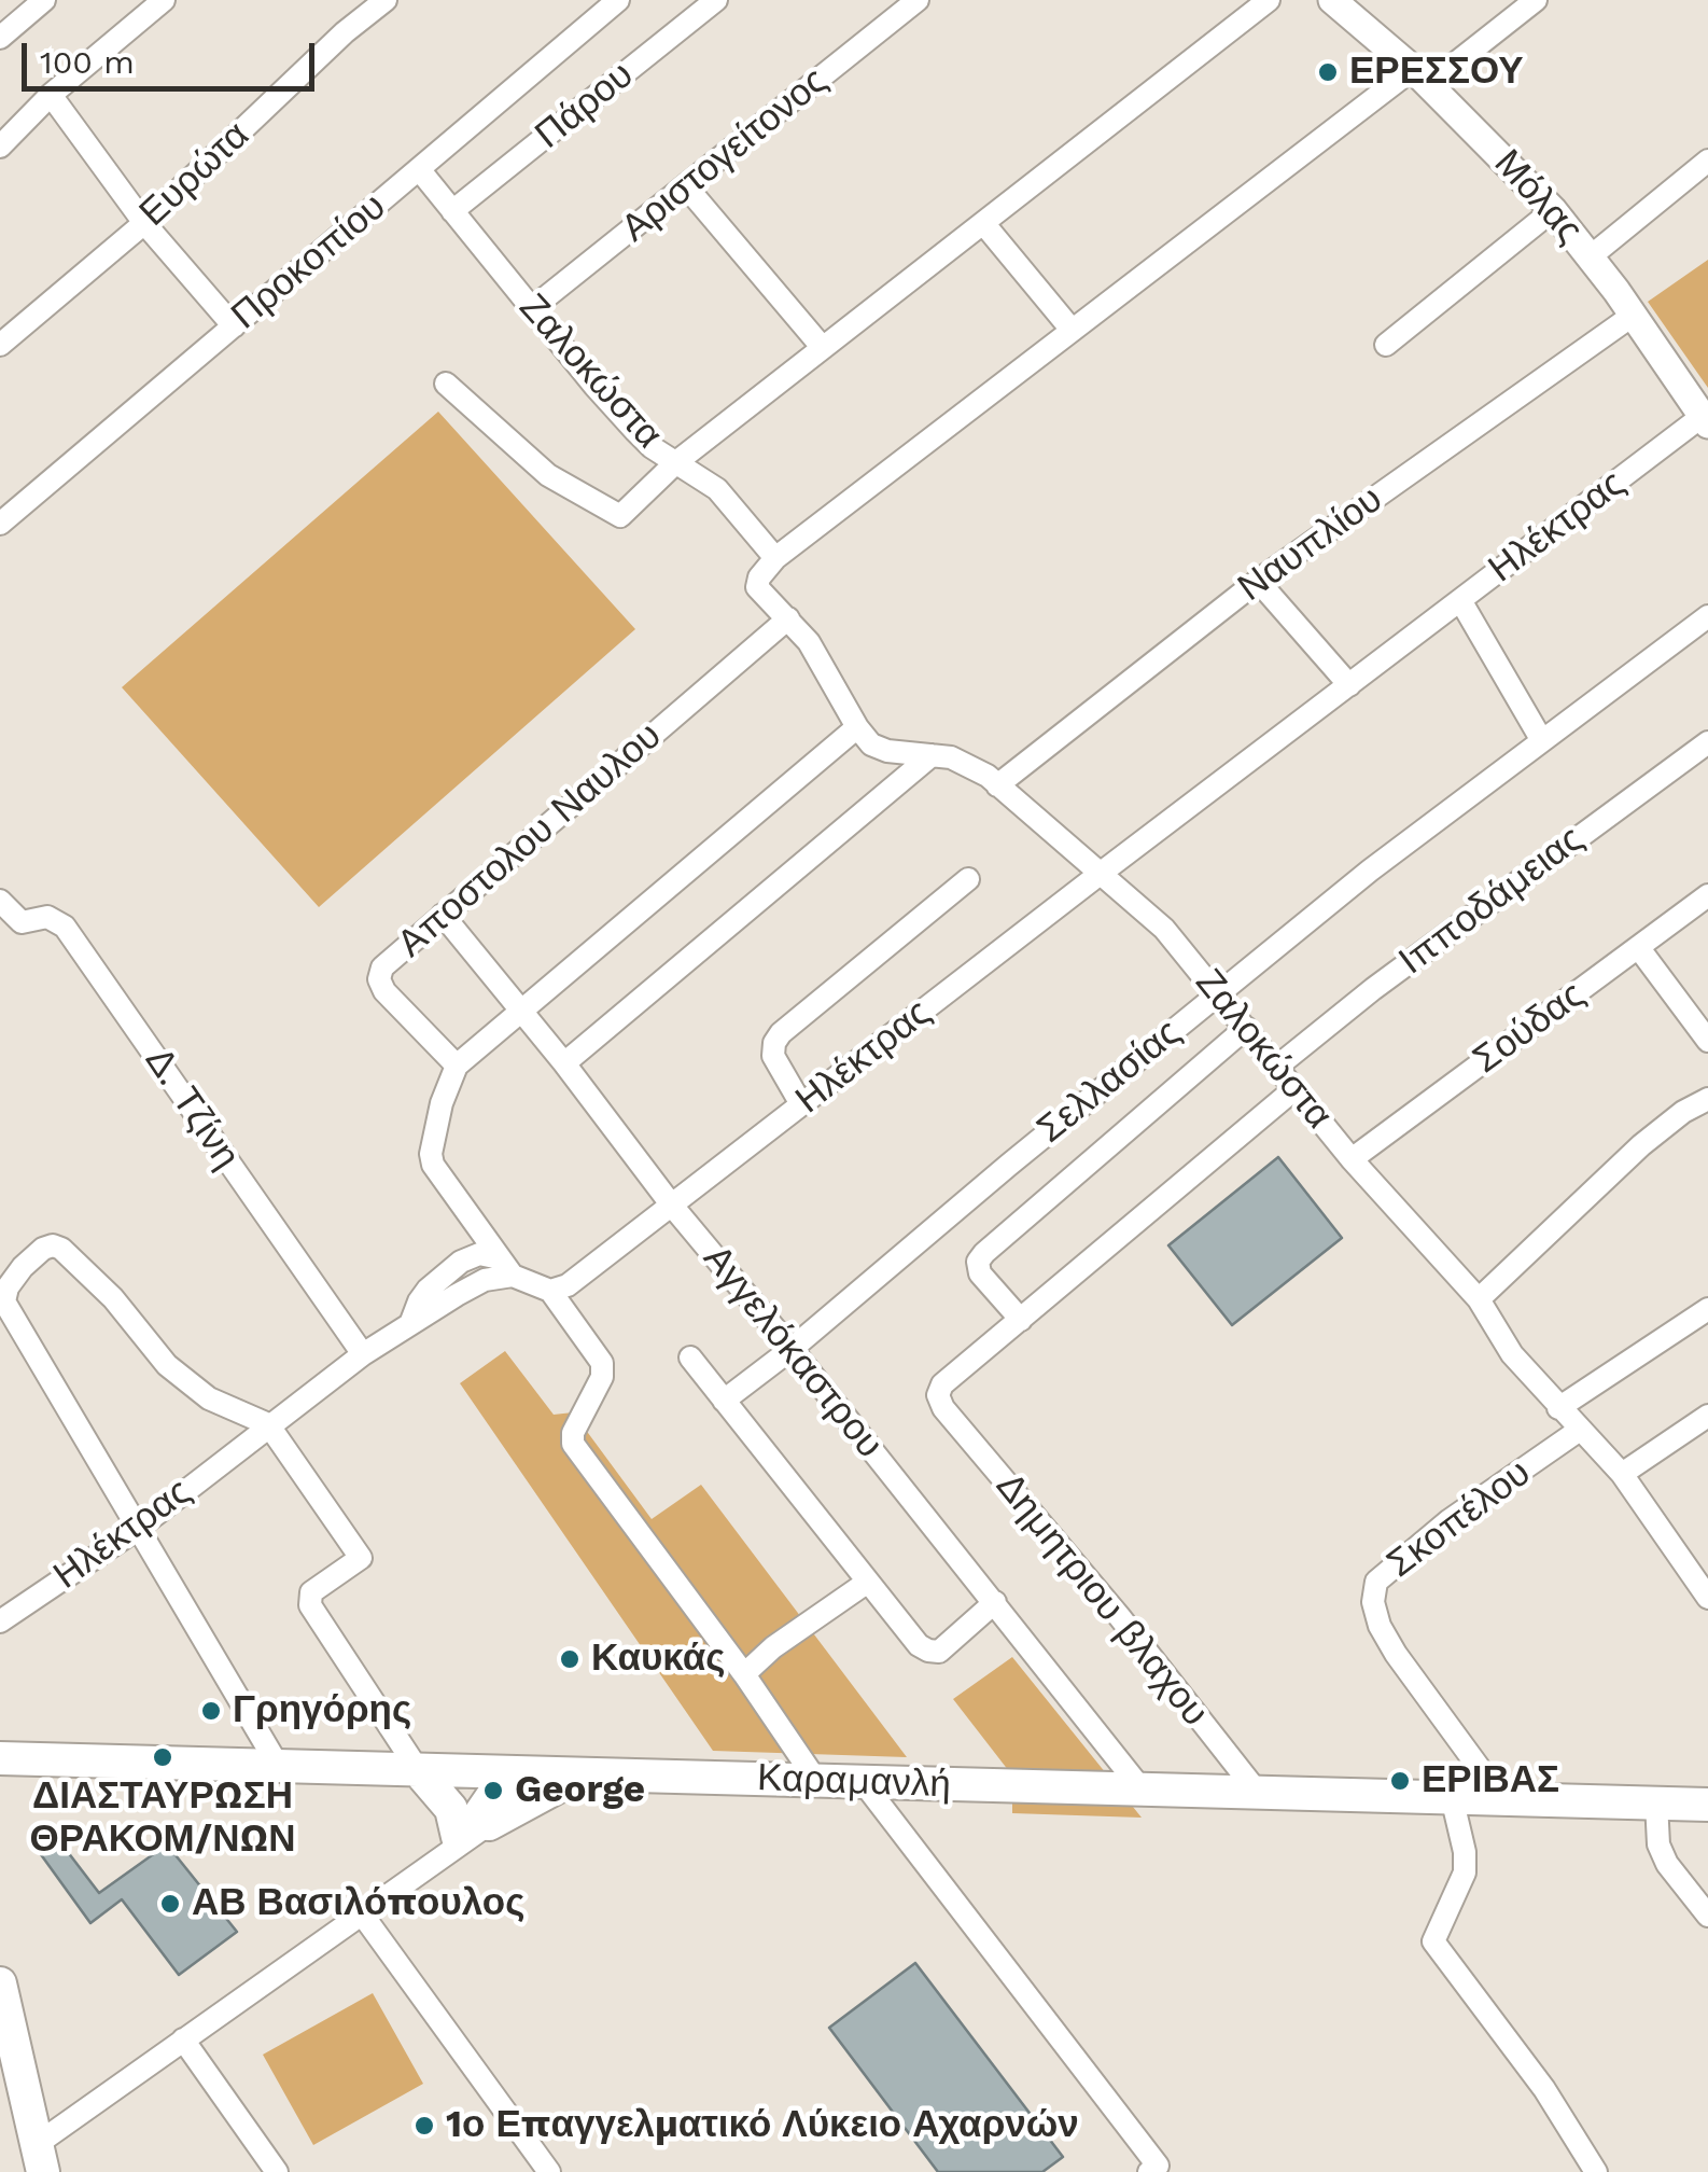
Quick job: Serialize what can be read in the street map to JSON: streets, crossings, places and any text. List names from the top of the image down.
{
  "streets": {
    "main road": ["Καραμανλή"],
    "street": [
      "Πάρου",
      "Αριστογείτονος",
      "Ευρώτα",
      "Μόλας",
      "Προκοπίου",
      "Ζαλοκώστα",
      "Ηλέκτρας",
      "Ναυπλίου",
      "Αποστολου Ναυλου",
      "Ιπποδάμειας",
      "Σούδας",
      "Σελλασίας",
      "Δ. Τζίνη",
      "Αγγελόκαστρου",
      "Σκοπέλου",
      "Δημητριου βλαχου"
    ]
  },
  "crossings": [
    ["Πάρου", "Ζαλοκώστα"],
    ["Αριστογείτονος", "Ζαλοκώστα"],
    ["Μόλας", "Ηλέκτρας"],
    ["Μόλας", "Ναυπλίου"],
    ["Προκοπίου", "Ζαλοκώστα"],
    ["Ζαλοκώστα", "Ηλέκτρας"],
    ["Ζαλοκώστα", "Ναυπλίου"],
    ["Ζαλοκώστα", "Ιπποδάμειας"],
    ["Ζαλοκώστα", "Σούδας"],
    ["Ζαλοκώστα", "Σελλασίας"],
    ["Ζαλοκώστα", "Σκοπέλου"],
    ["Ηλέκτρας", "Δ. Τζίνη"],
    ["Ηλέκτρας", "Αγγελόκαστρου"],
    ["Αποστολου Ναυλου", "Αγγελόκαστρου"],
    ["Σελλασίας", "Αγγελόκαστρου"],
    ["Αγγελόκαστρου", "Καραμανλή"],
    ["Σκοπέλου", "Καραμανλή"],
    ["Δημητριου βλαχου", "Καραμανλή"]
  ],
  "places": [
    "ΕΡΕΣΣΟΥ",
    "Καυκάς",
    "Γρηγόρης",
    "ΔΙΑΣΤΑΥΡΩΣΗ ΘΡΑΚΟΜ/ΝΩΝ",
    "ΕΡΙΒΑΣ",
    "George",
    "ΑΒ Βασιλόπουλος",
    "1ο Επαγγελματικό Λύκειο Αχαρνών"
  ],
  "scale_bar": "100 m"
}
